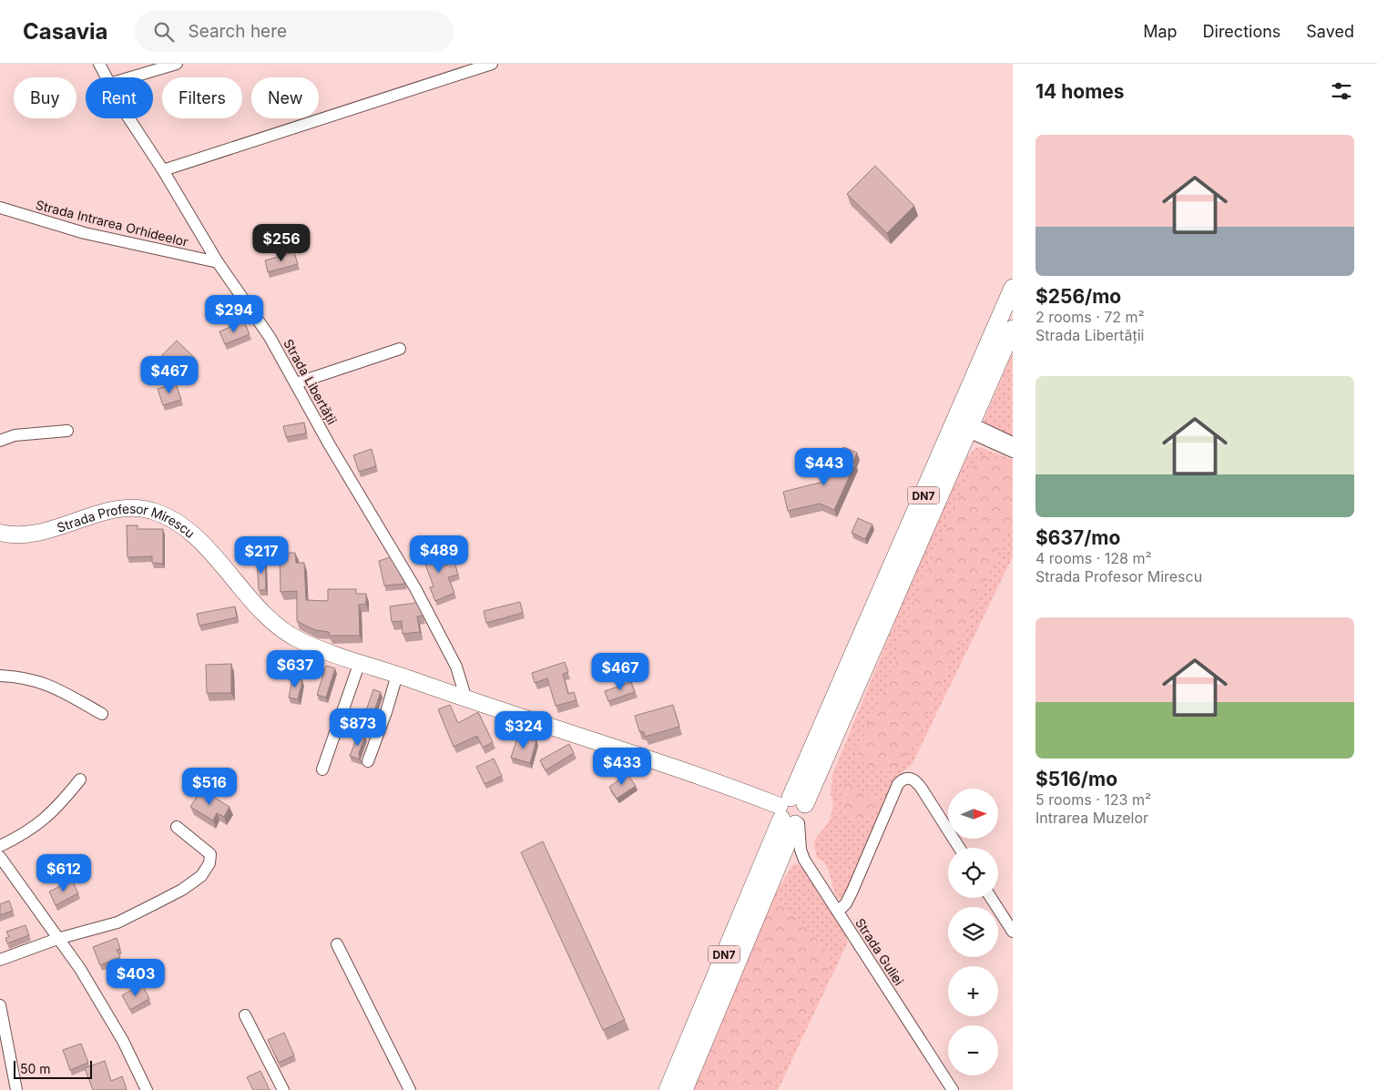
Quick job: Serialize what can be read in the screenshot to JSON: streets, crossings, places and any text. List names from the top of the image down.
{
  "streets": {
    "main road": ["DN7"],
    "street": [
      "Strada Intrarea Orhideelor",
      "Strada Libertății",
      "Strada Profesor Mirescu",
      "Strada Guliei"
    ]
  },
  "crossings": [
    ["Strada Intrarea Orhideelor", "Strada Libertății"],
    ["Strada Libertății", "Strada Profesor Mirescu"],
    ["DN7", "Strada Profesor Mirescu"],
    ["DN7", "Strada Guliei"],
    ["Strada Profesor Mirescu", "Strada Guliei"]
  ],
  "scale_bar": "50 m",
  "north": "right",
  "page": {
    "header": "Casavia",
    "search": "Search here",
    "nav": ["Map", "Directions", "Saved"],
    "heading": "14 homes",
    "chip": [
      "Buy",
      "Rent",
      "Filters",
      "New"
    ],
    "list": [
      {
        "name": "$256/mo",
        "note": "2 rooms · 72 m² · Strada Libertății"
      },
      {
        "name": "$637/mo",
        "note": "4 rooms · 128 m² · Strada Profesor Mirescu"
      },
      {
        "name": "$516/mo",
        "note": "5 rooms · 123 m² · Intrarea Muzelor"
      }
    ],
    "price": [
      "$256",
      "$294",
      "$467",
      "$443",
      "$489",
      "$217",
      "$637",
      "$467",
      "$873",
      "$324",
      "$433",
      "$516",
      "$612",
      "$403"
    ],
    "map_buttons": ["+", "−"],
    "scale": "50 m"
  }
}
